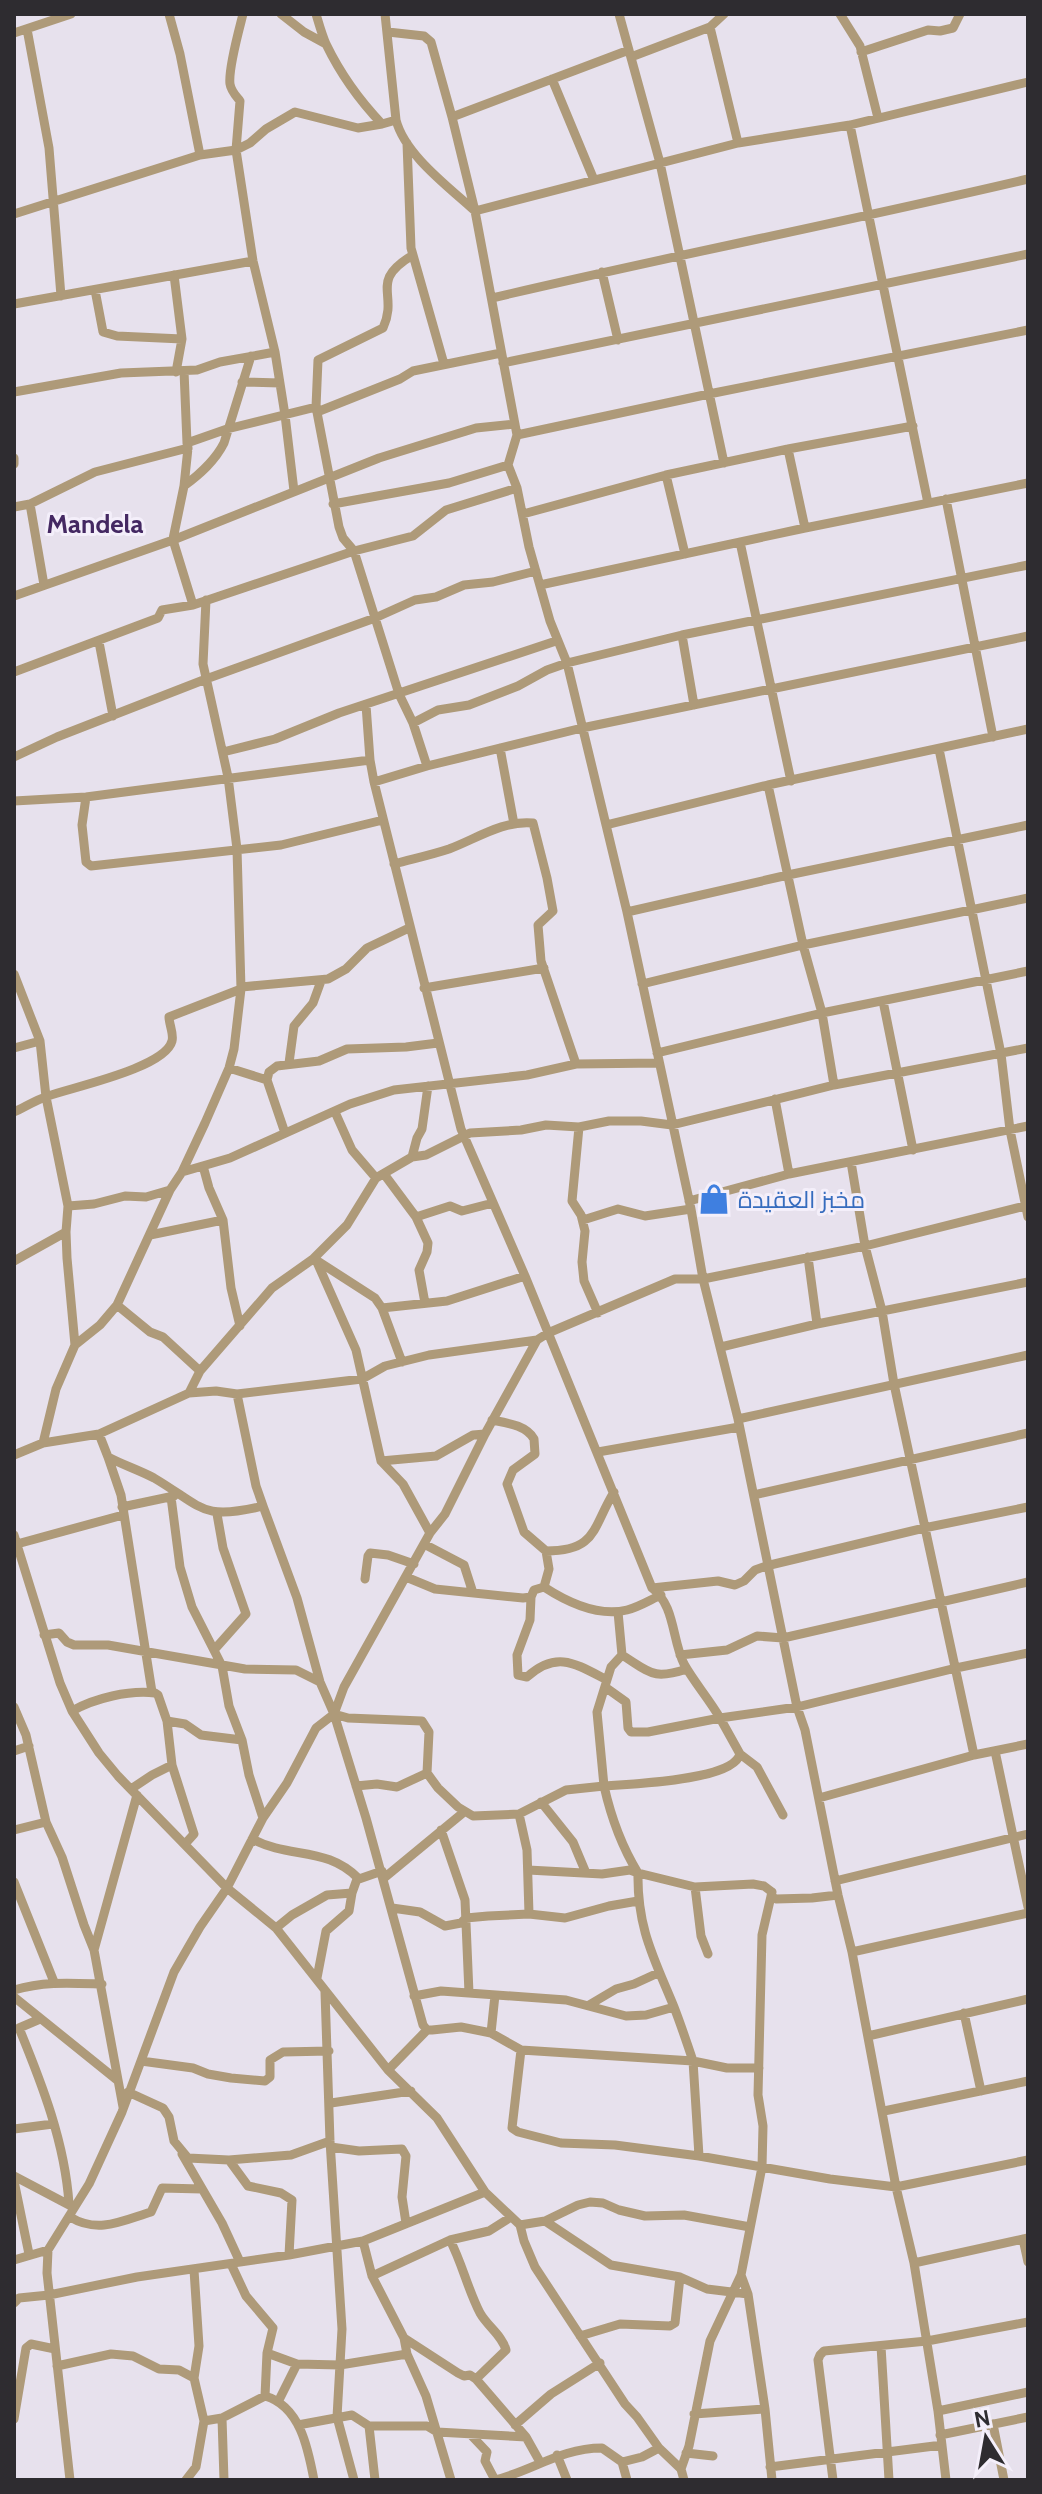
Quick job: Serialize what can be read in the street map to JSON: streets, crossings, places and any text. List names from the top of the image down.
{
  "districts": ["Mandela"],
  "places": {
    "shop": ["مخبز العقيدة"]
  },
  "north": "top"
}
